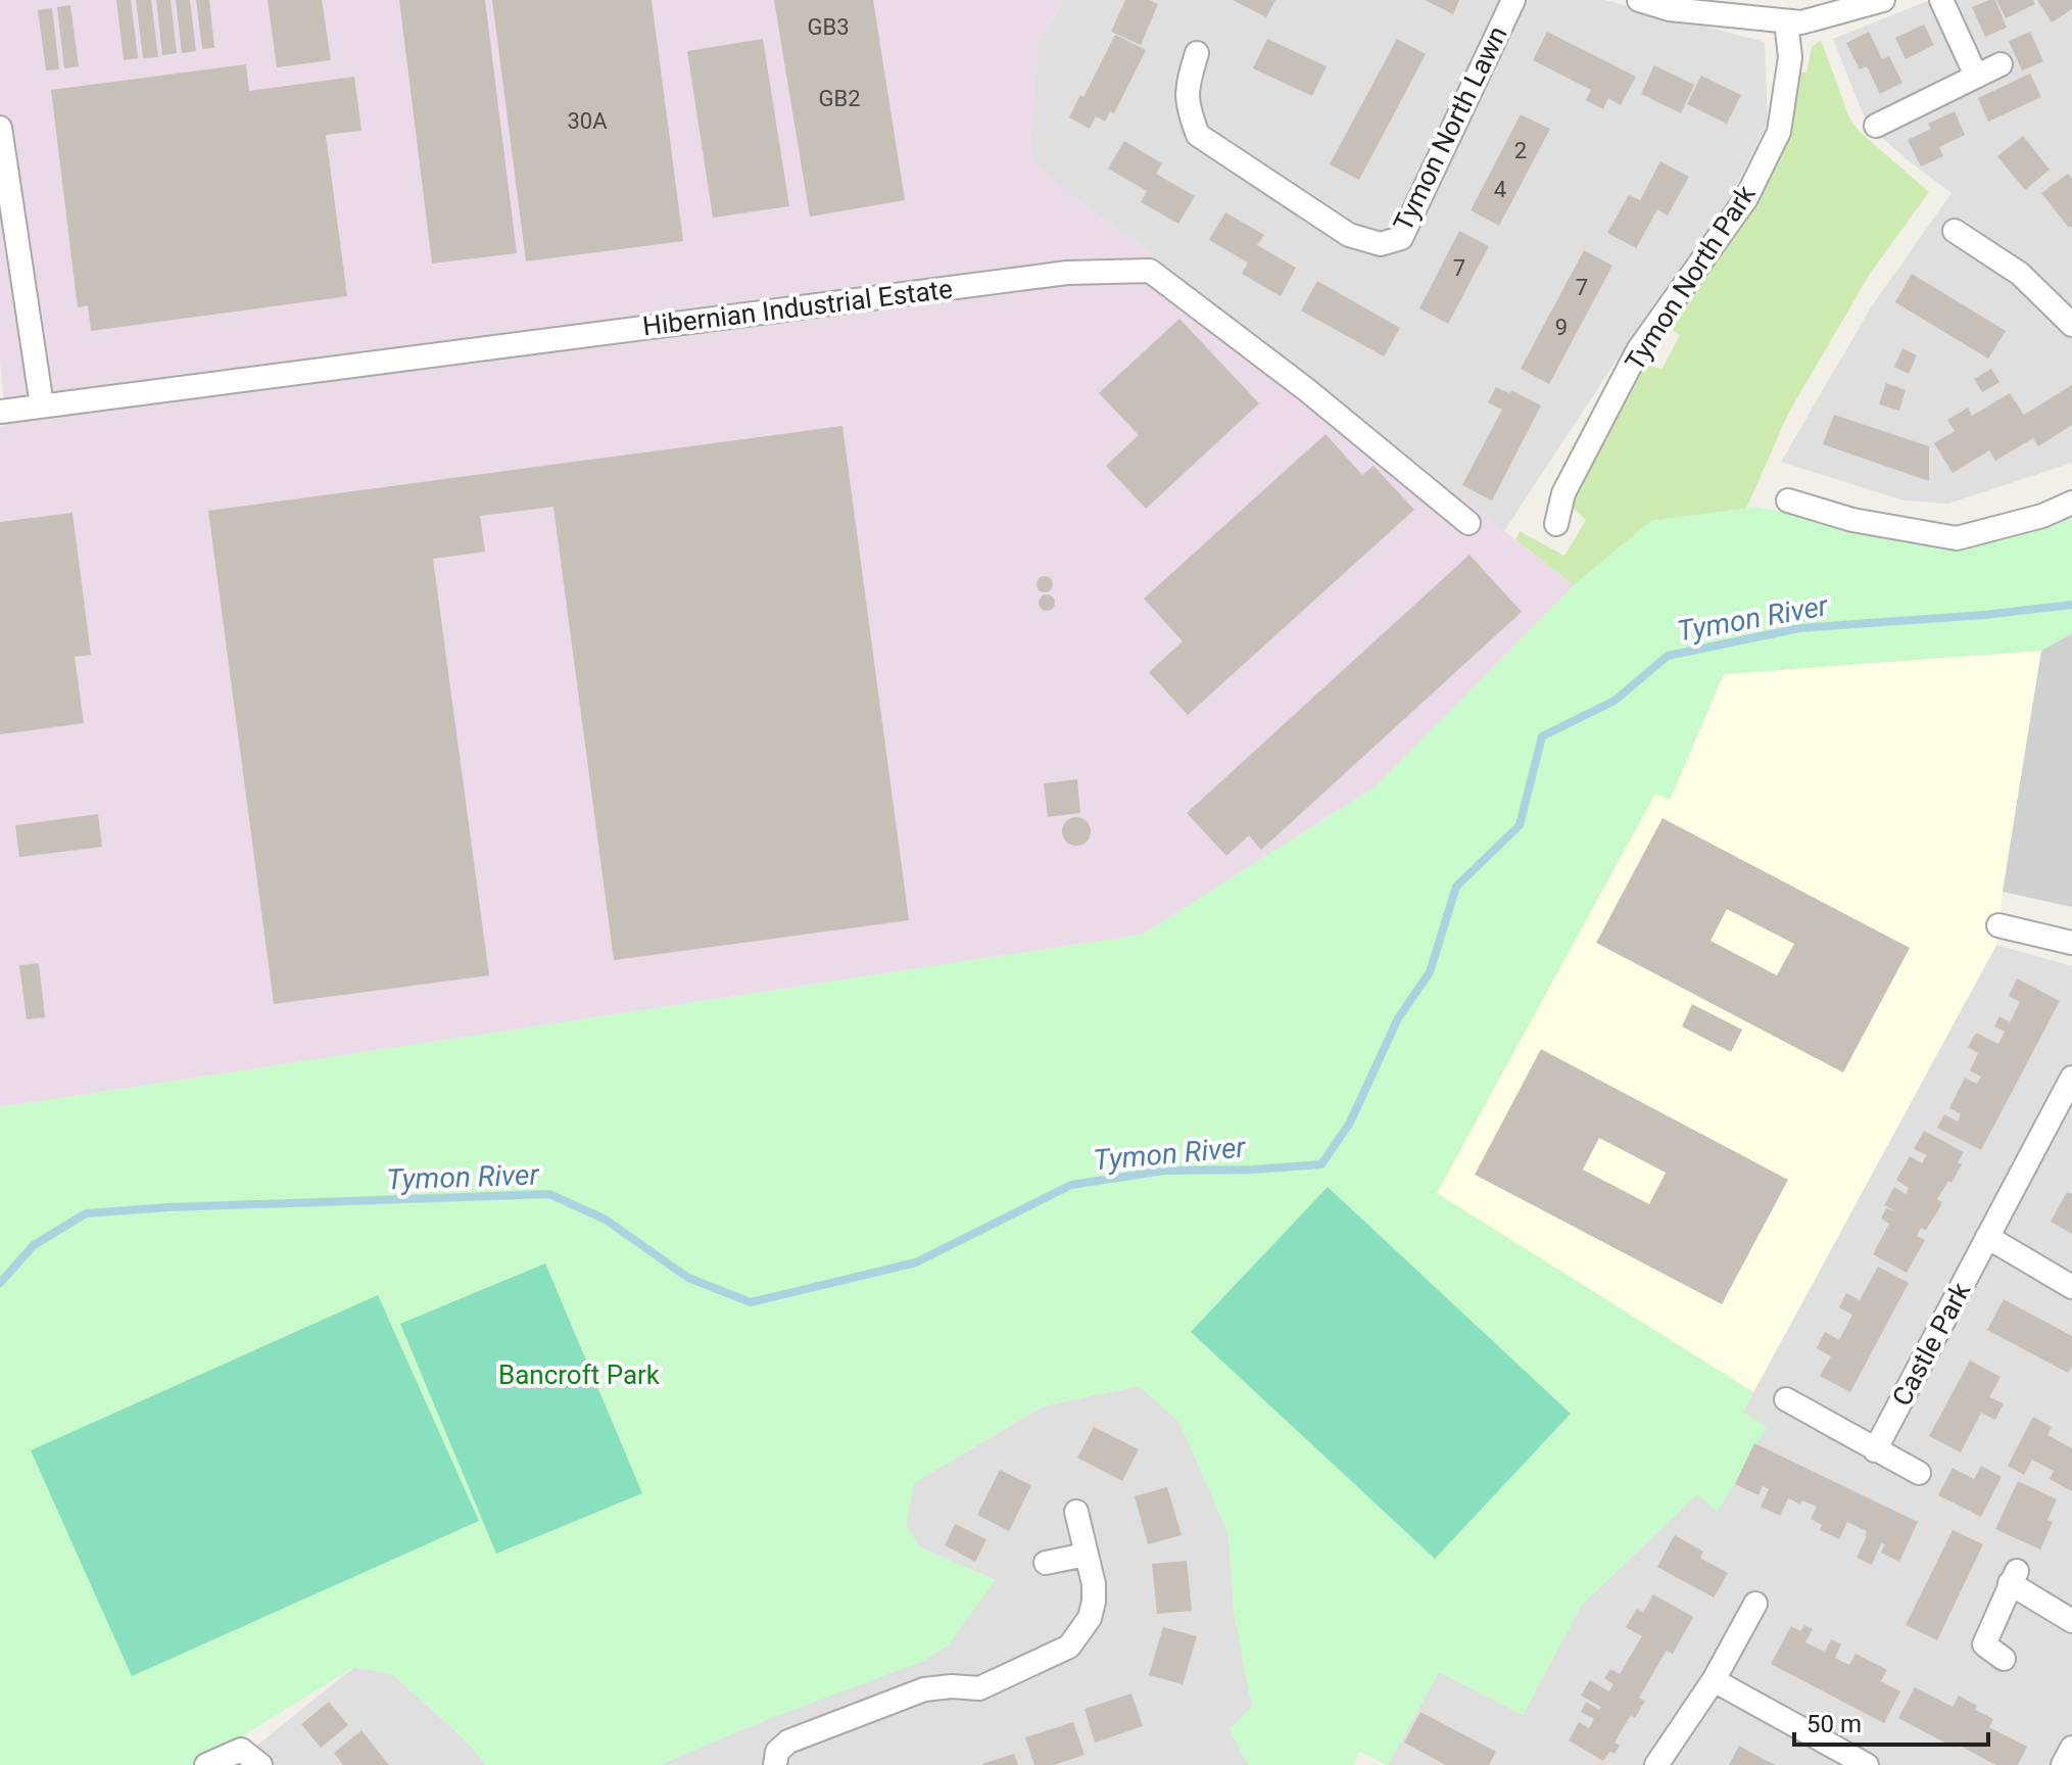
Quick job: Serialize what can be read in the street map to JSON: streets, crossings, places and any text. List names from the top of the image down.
{
  "streets": {
    "street": [
      "Tymon North Lawn",
      "Tymon North Park",
      "Hibernian Industrial Estate",
      "Castle Park"
    ]
  },
  "water": ["Tymon River"],
  "parks": ["Bancroft Park"],
  "house_numbers": [
    "GB3",
    "GB2",
    "30A",
    "2",
    "4",
    "7",
    "7",
    "9"
  ],
  "scale_bar": "50 m"
}
